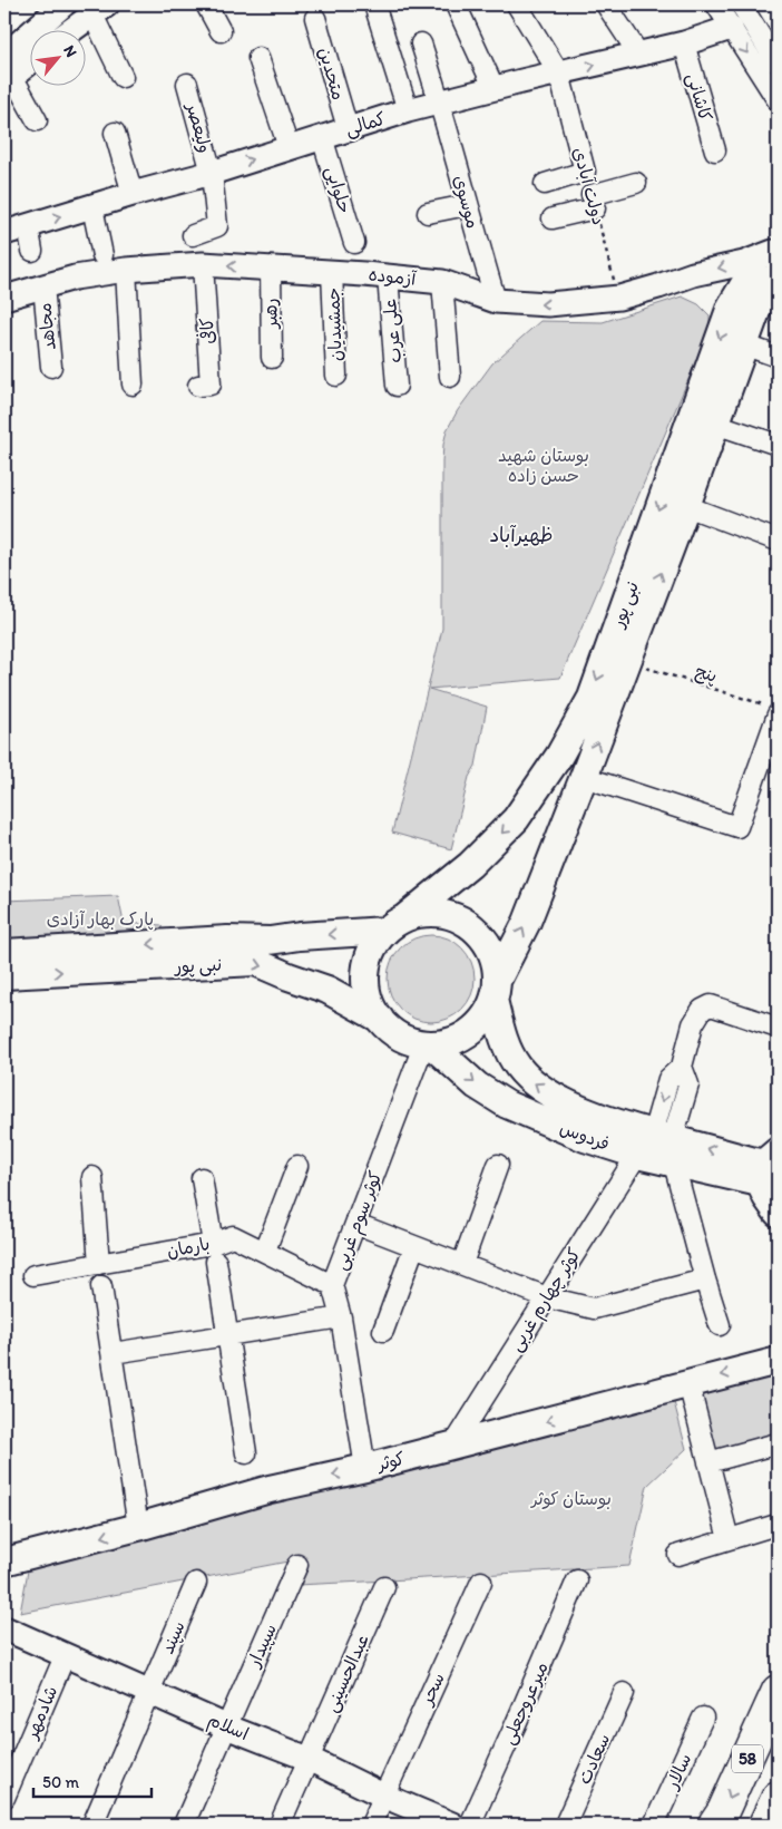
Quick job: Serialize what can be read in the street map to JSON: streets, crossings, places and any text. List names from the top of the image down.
{
  "streets": {
    "highway": ["58"],
    "main road": ["نبی پور", "فردوس", "کوثر"],
    "street": [
      "متحدین",
      "کاشانی",
      "کمالی",
      "ولیعصر",
      "دولت آبادی",
      "حلوایی",
      "موسوی",
      "آزموده",
      "رهبر",
      "جمشیدیان",
      "مجاهد",
      "کافی",
      "علی عرب",
      "کوثر سوم غربی",
      "بارمان",
      "کوثر چهارم غربی",
      "سپند",
      "سپیدار",
      "عبدالحسینی",
      "سحر",
      "میرعروجعلی",
      "شادمهر",
      "اسلام",
      "سعادت",
      "سالار"
    ],
    "path": ["پنج"]
  },
  "crossings": [
    ["متحدین", "کمالی"],
    ["کاشانی", "کمالی"],
    ["کمالی", "ولیعصر"],
    ["کمالی", "دولت آبادی"],
    ["کمالی", "حلوایی"],
    ["کمالی", "موسوی"],
    ["دولت آبادی", "آزموده"],
    ["موسوی", "آزموده"],
    ["آزموده", "رهبر"],
    ["آزموده", "جمشیدیان"],
    ["آزموده", "مجاهد"],
    ["آزموده", "کافی"],
    ["آزموده", "علی عرب"],
    ["آزموده", "نبی پور"],
    ["نبی پور", "پنج"],
    ["نبی پور", "فردوس"],
    ["نبی پور", "کوثر سوم غربی"],
    ["فردوس", "کوثر سوم غربی"],
    ["فردوس", "کوثر چهارم غربی"],
    ["کوثر سوم غربی", "بارمان"],
    ["کوثر سوم غربی", "کوثر"],
    ["کوثر چهارم غربی", "کوثر"],
    ["سپند", "اسلام"],
    ["سپیدار", "اسلام"],
    ["عبدالحسینی", "اسلام"],
    ["سحر", "اسلام"],
    ["شادمهر", "اسلام"]
  ],
  "one_way": ["کوثر"],
  "districts": ["ظهیرآباد"],
  "parks": ["بوستان شهید حسن زاده", "پارک بهار آزادی", "بوستان کوثر"],
  "scale_bar": "50 m",
  "north": "top right"
}
